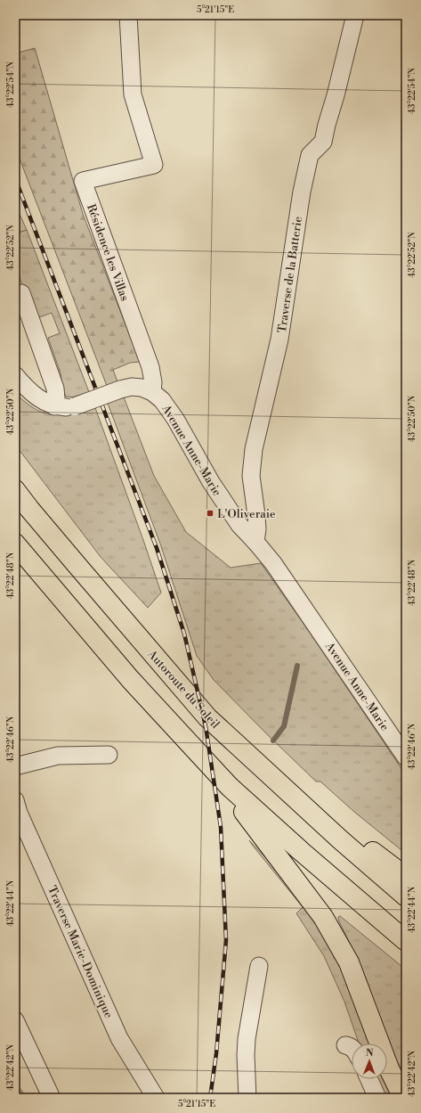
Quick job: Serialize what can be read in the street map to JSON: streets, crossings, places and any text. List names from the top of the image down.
{
  "streets": {
    "highway": ["Autoroute du Soleil"],
    "street": [
      "Résidence les Villas",
      "Traverse de la Batterie",
      "Avenue Anne-Marie",
      "Traverse Marie-Dominique"
    ]
  },
  "crossings": [
    ["Résidence les Villas", "Avenue Anne-Marie"],
    ["Traverse de la Batterie", "Avenue Anne-Marie"]
  ],
  "places": {
    "transit": ["L'Oliveraie"]
  },
  "north": "top",
  "coordinates": [
    "5°21'15\"E",
    "43°22'54\"N",
    "43°22'52\"N",
    "43°22'50\"N",
    "43°22'48\"N",
    "43°22'46\"N",
    "43°22'44\"N",
    "43°22'42\"N"
  ]
}
